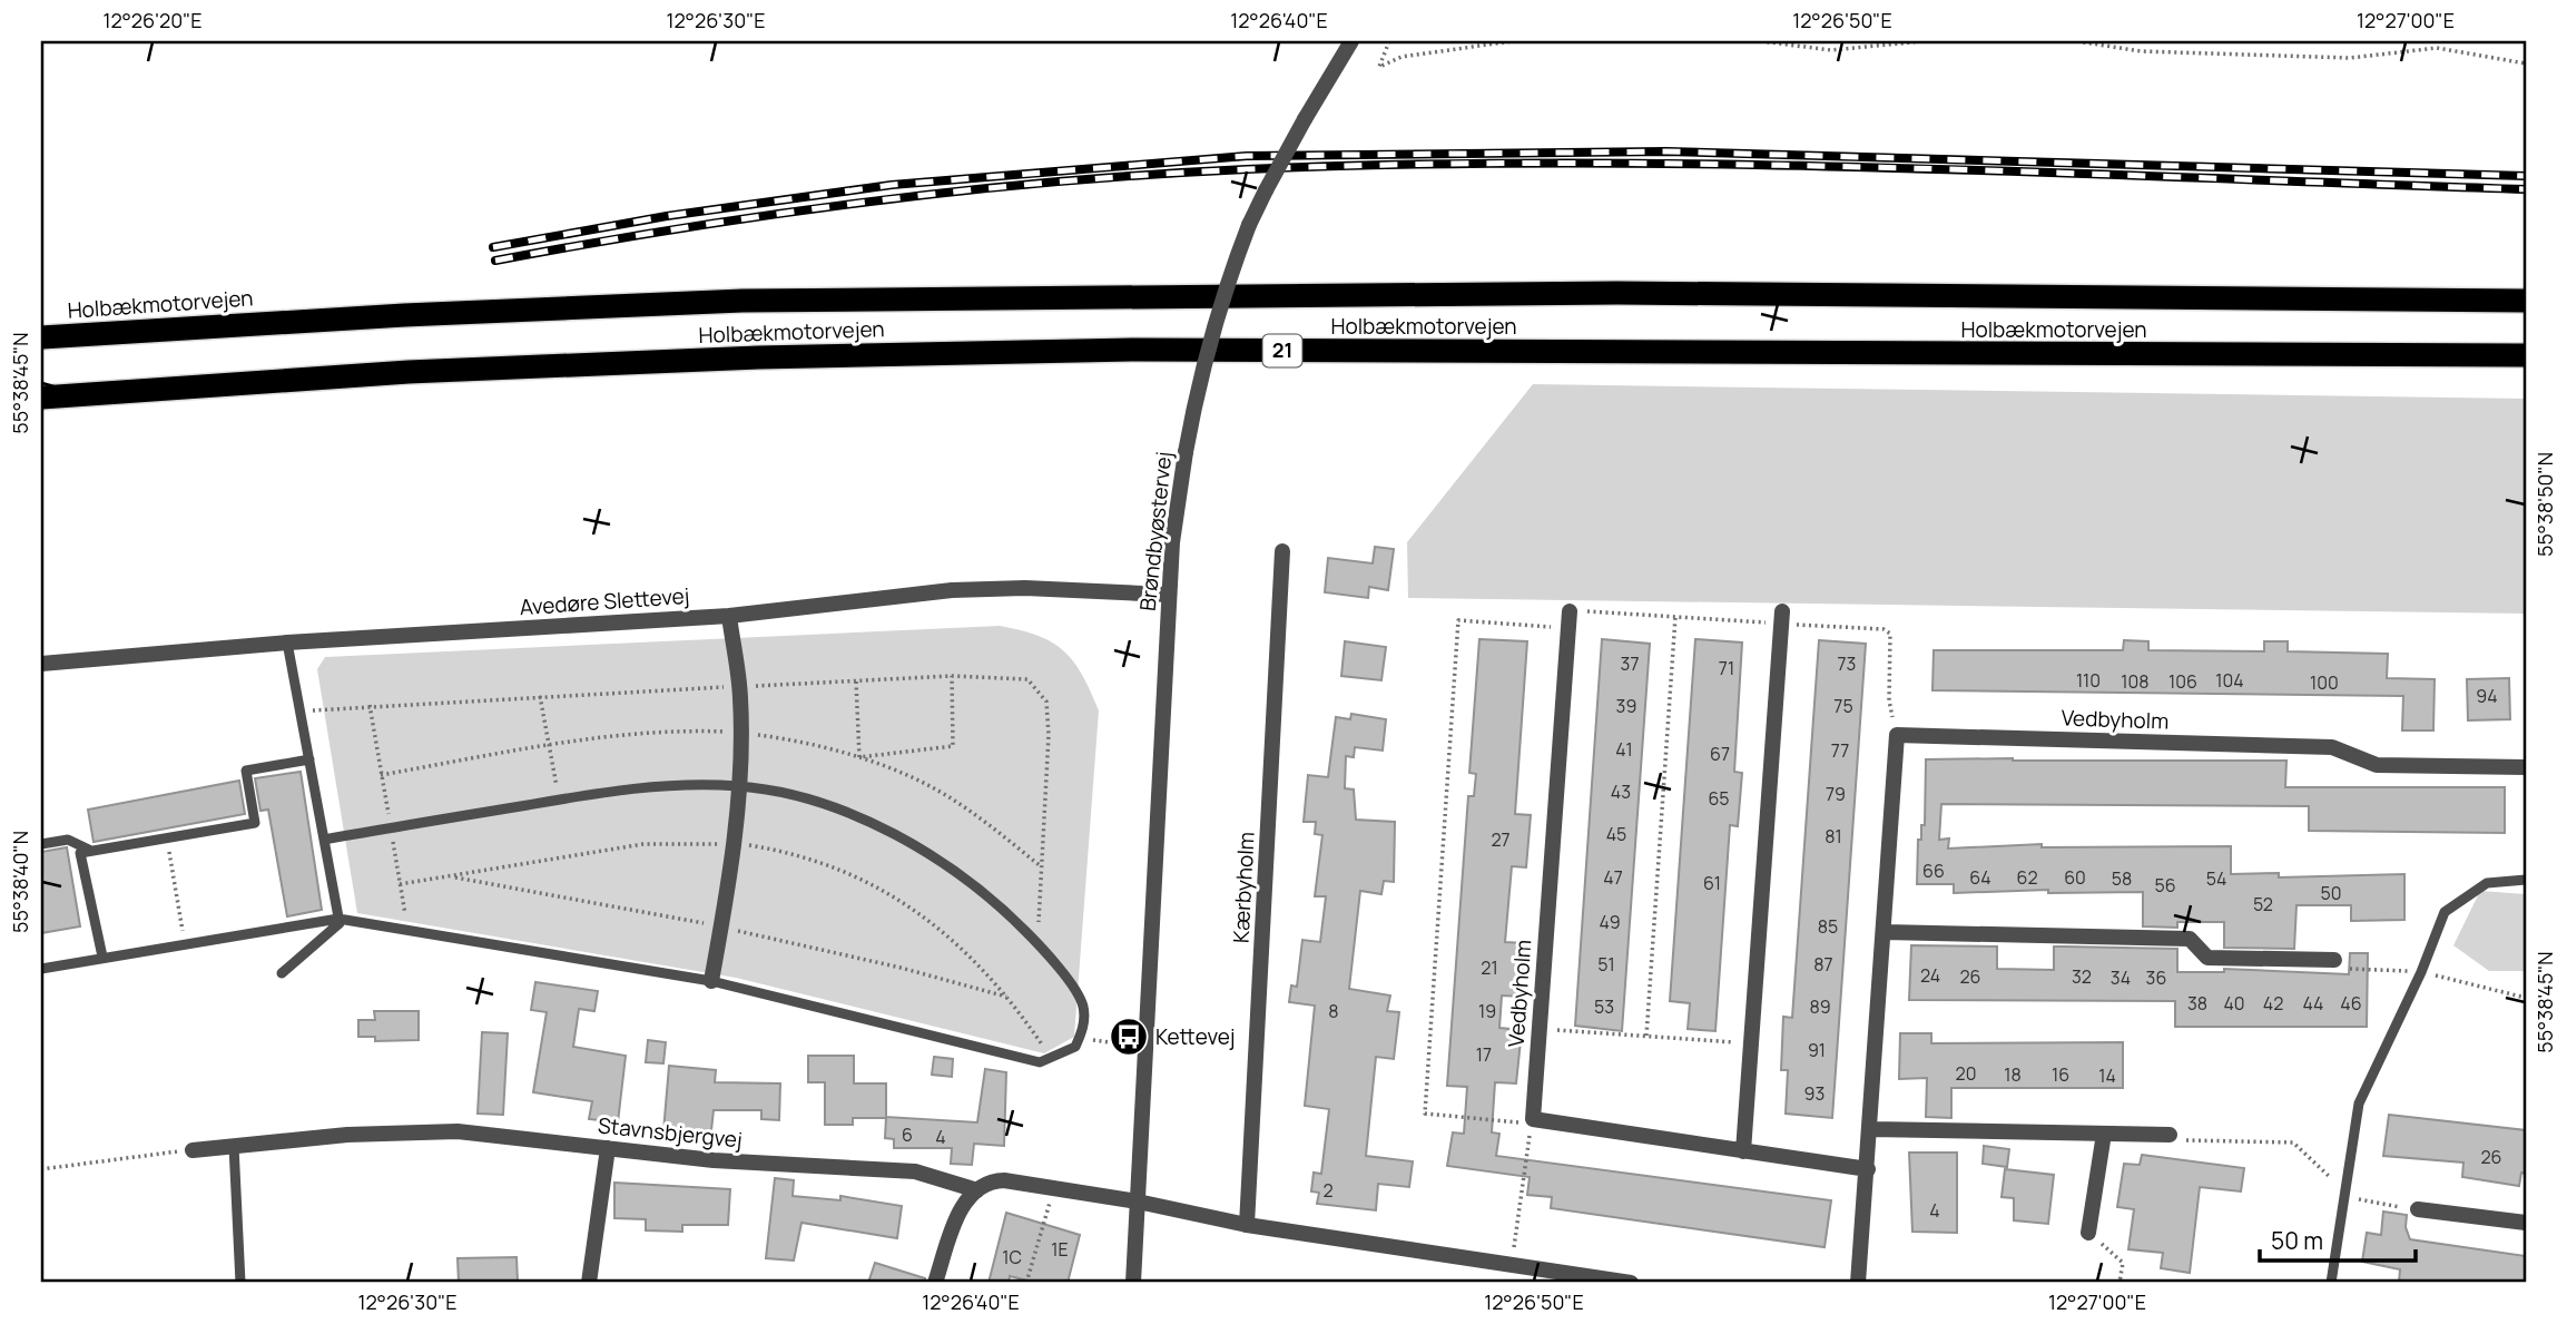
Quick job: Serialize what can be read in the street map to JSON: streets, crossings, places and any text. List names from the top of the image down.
{
  "streets": {
    "highway": ["Holbækmotorvejen", "21"],
    "street": [
      "Brøndbyøstervej",
      "Avedøre Slettevej",
      "Vedbyholm",
      "Kærbyholm",
      "Stavnsbjergvej"
    ]
  },
  "crossings": [
    ["Brøndbyøstervej", "Avedøre Slettevej"],
    ["Brøndbyøstervej", "Stavnsbjergvej"]
  ],
  "places": {
    "bus stop": ["Kettevej"]
  },
  "house_numbers": [
    "37",
    "73",
    "71",
    "110",
    "104",
    "108",
    "106",
    "100",
    "94",
    "39",
    "75",
    "41",
    "77",
    "67",
    "43",
    "79",
    "65",
    "45",
    "81",
    "27",
    "66",
    "47",
    "64",
    "62",
    "60",
    "58",
    "54",
    "61",
    "56",
    "50",
    "52",
    "49",
    "85",
    "51",
    "87",
    "21",
    "24",
    "26",
    "32",
    "34",
    "36",
    "38",
    "40",
    "42",
    "44",
    "46",
    "53",
    "89",
    "8",
    "19",
    "91",
    "17",
    "20",
    "18",
    "16",
    "14",
    "93",
    "6",
    "4",
    "26",
    "2",
    "4",
    "1E",
    "1C"
  ],
  "scale_bar": "50 m",
  "coordinates": [
    "12°26'20\"E",
    "12°26'30\"E",
    "12°26'40\"E",
    "12°26'50\"E",
    "12°27'00\"E",
    "55°38'45\"N",
    "55°38'50\"N",
    "55°38'40\"N"
  ]
}
